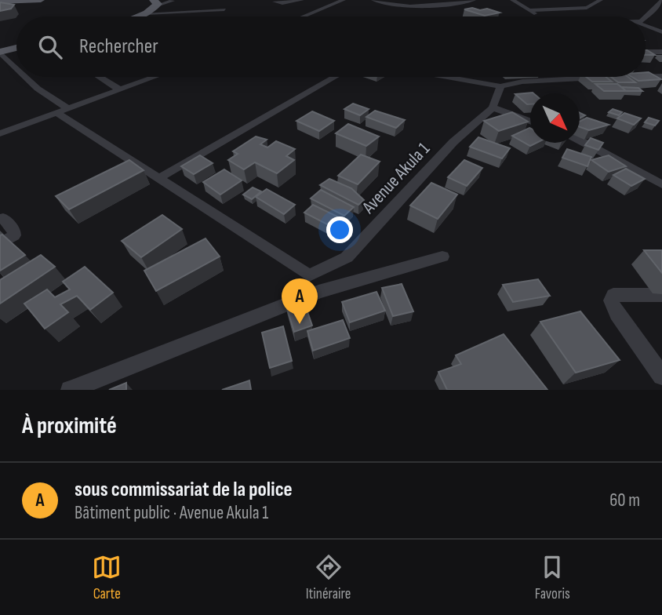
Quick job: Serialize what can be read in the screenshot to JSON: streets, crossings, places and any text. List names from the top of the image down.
{
  "streets": {
    "street": ["Avenue Akula 1"]
  },
  "north": "bottom right",
  "page": {
    "search": "Rechercher",
    "pins": "A",
    "heading": "À proximité",
    "list": [
      {
        "mark": "A",
        "name": "sous commissariat de la police",
        "note": "Bâtiment public · Avenue Akula 1",
        "value": "60 m"
      }
    ],
    "nav": ["Carte", "Itinéraire", "Favoris"]
  }
}
